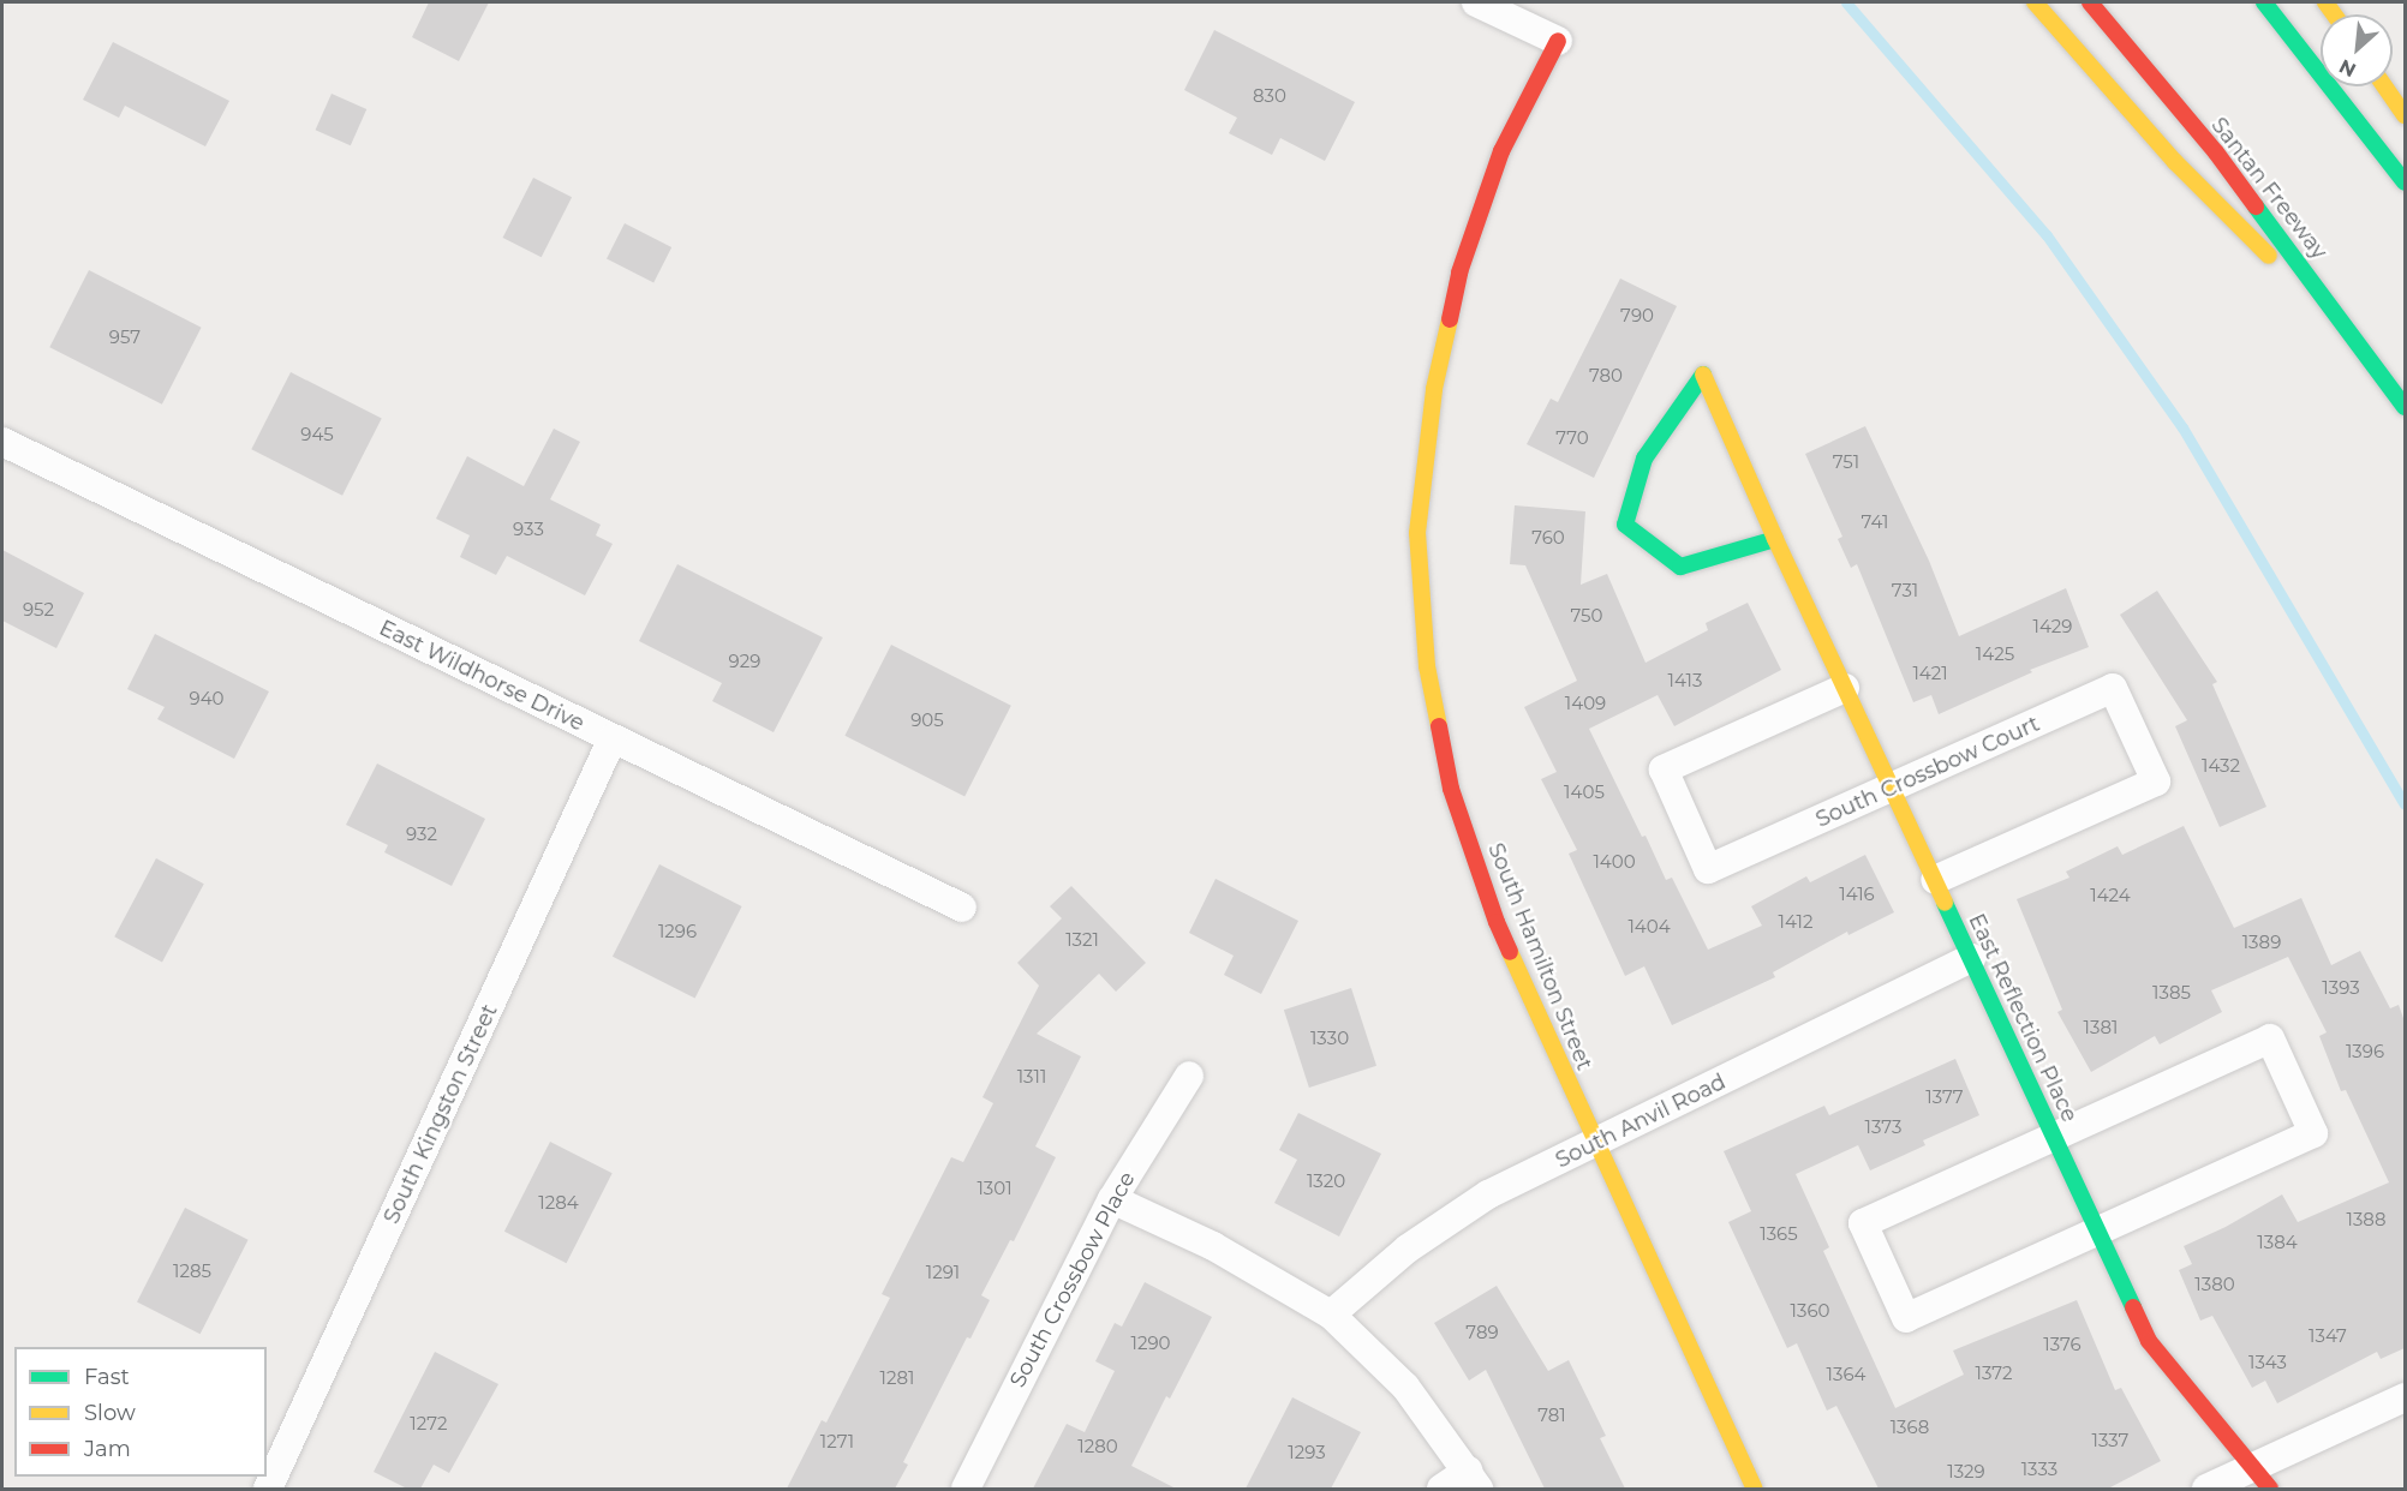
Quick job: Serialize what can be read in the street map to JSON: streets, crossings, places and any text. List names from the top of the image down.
{
  "streets": {
    "main road": ["Santan Freeway", "South Hamilton Street", "East Reflection Place"],
    "street": [
      "East Wildhorse Drive",
      "South Crossbow Court",
      "South Kingston Street",
      "South Anvil Road",
      "South Crossbow Place"
    ]
  },
  "crossings": [
    ["East Wildhorse Drive", "South Kingston Street"],
    ["South Crossbow Court", "East Reflection Place"],
    ["South Hamilton Street", "South Anvil Road"],
    ["East Reflection Place", "South Anvil Road"]
  ],
  "house_numbers": [
    "830",
    "790",
    "957",
    "780",
    "945",
    "770",
    "751",
    "741",
    "933",
    "760",
    "731",
    "952",
    "750",
    "1429",
    "1425",
    "929",
    "1421",
    "1413",
    "940",
    "1409",
    "905",
    "1432",
    "1405",
    "932",
    "1400",
    "1416",
    "1424",
    "1412",
    "1404",
    "1296",
    "1321",
    "1389",
    "1393",
    "1385",
    "1381",
    "1330",
    "1396",
    "1311",
    "1377",
    "1373",
    "1320",
    "1301",
    "1284",
    "1388",
    "1365",
    "1384",
    "1285",
    "1291",
    "1380",
    "1360",
    "789",
    "1347",
    "1290",
    "1376",
    "1343",
    "1372",
    "1364",
    "1281",
    "781",
    "1272",
    "1368",
    "1337",
    "1271",
    "1280",
    "1293",
    "1333",
    "1329"
  ],
  "legend": ["Fast", "Slow", "Jam"],
  "north": "bottom left"
}
